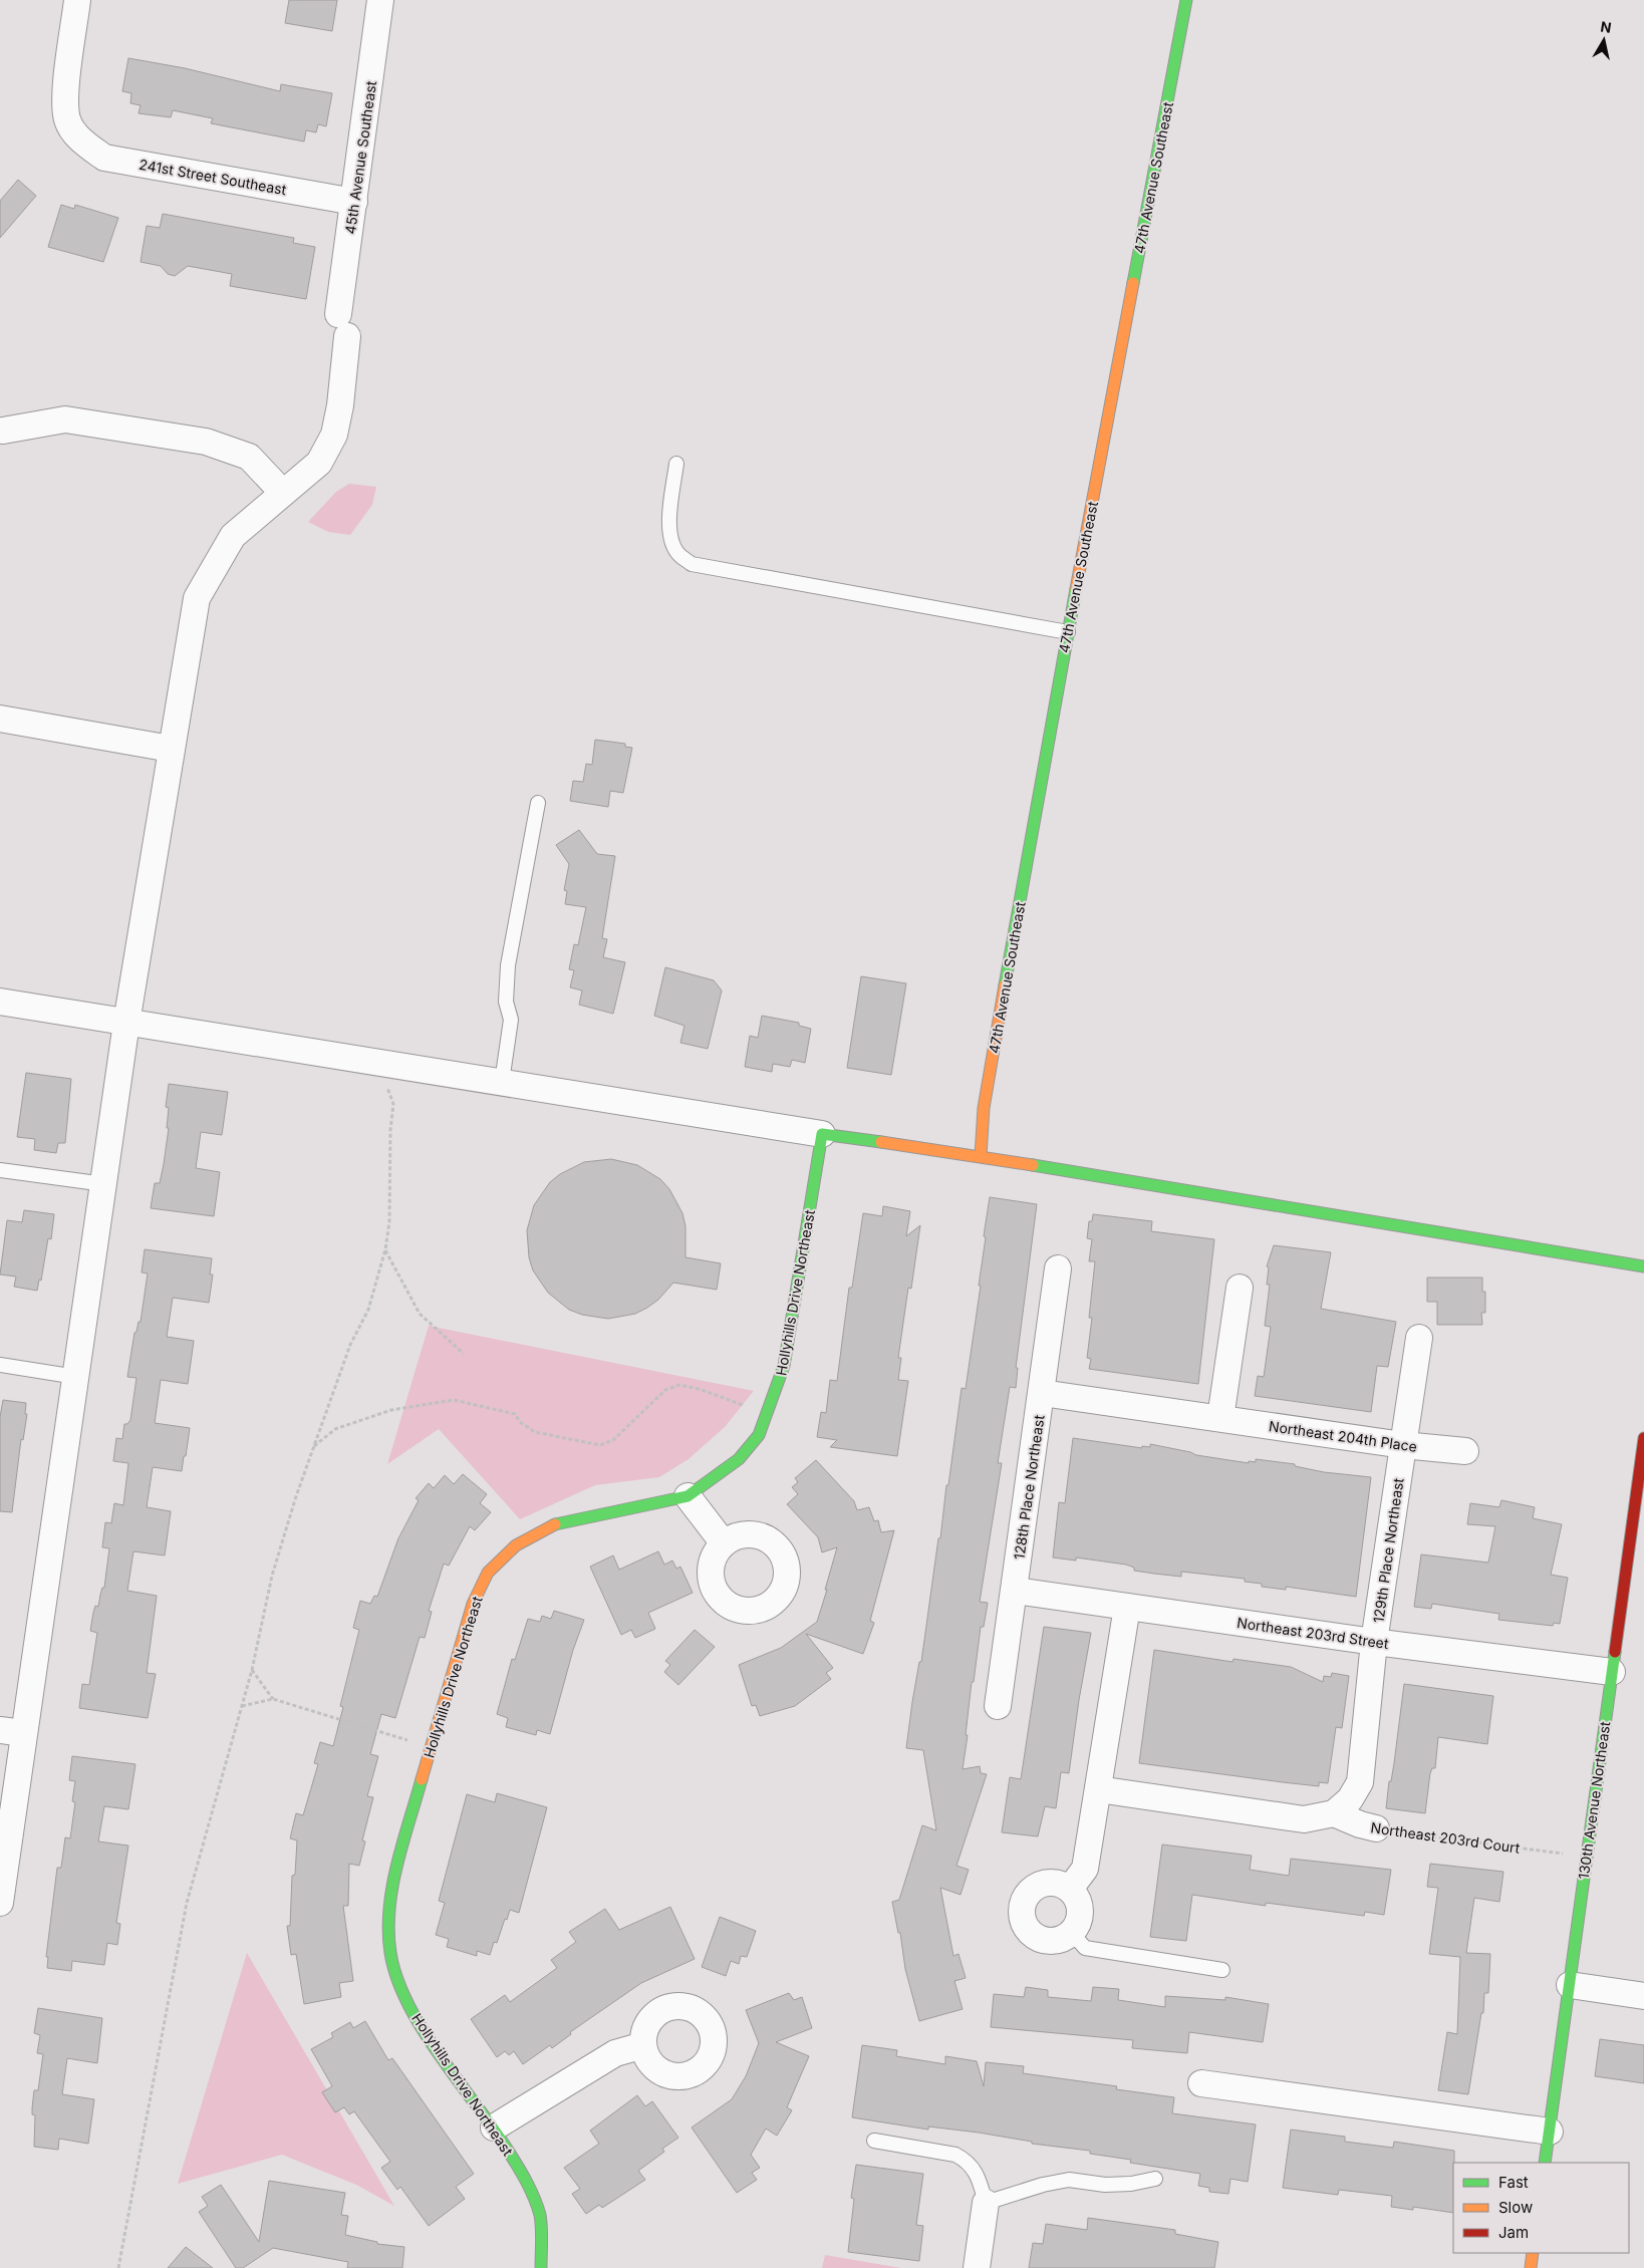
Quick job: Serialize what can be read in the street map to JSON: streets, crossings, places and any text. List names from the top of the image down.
{
  "streets": {
    "street": [
      "45th Avenue Southeast",
      "241st Street Southeast",
      "47th Avenue Southeast",
      "Hollyhills Drive Northeast",
      "Northeast 204th Place",
      "128th Place Northeast",
      "129th Place Northeast",
      "Northeast 203rd Street",
      "130th Avenue Northeast",
      "Northeast 203rd Court"
    ]
  },
  "crossings": [
    ["45th Avenue Southeast", "241st Street Southeast"],
    ["Northeast 204th Place", "128th Place Northeast"],
    ["Northeast 204th Place", "129th Place Northeast"],
    ["128th Place Northeast", "Northeast 203rd Street"],
    ["129th Place Northeast", "Northeast 203rd Street"],
    ["129th Place Northeast", "Northeast 203rd Court"],
    ["Northeast 203rd Street", "130th Avenue Northeast"],
    ["130th Avenue Northeast", "Northeast 203rd Court"]
  ],
  "legend": ["Fast", "Slow", "Jam"],
  "north": "top"
}
